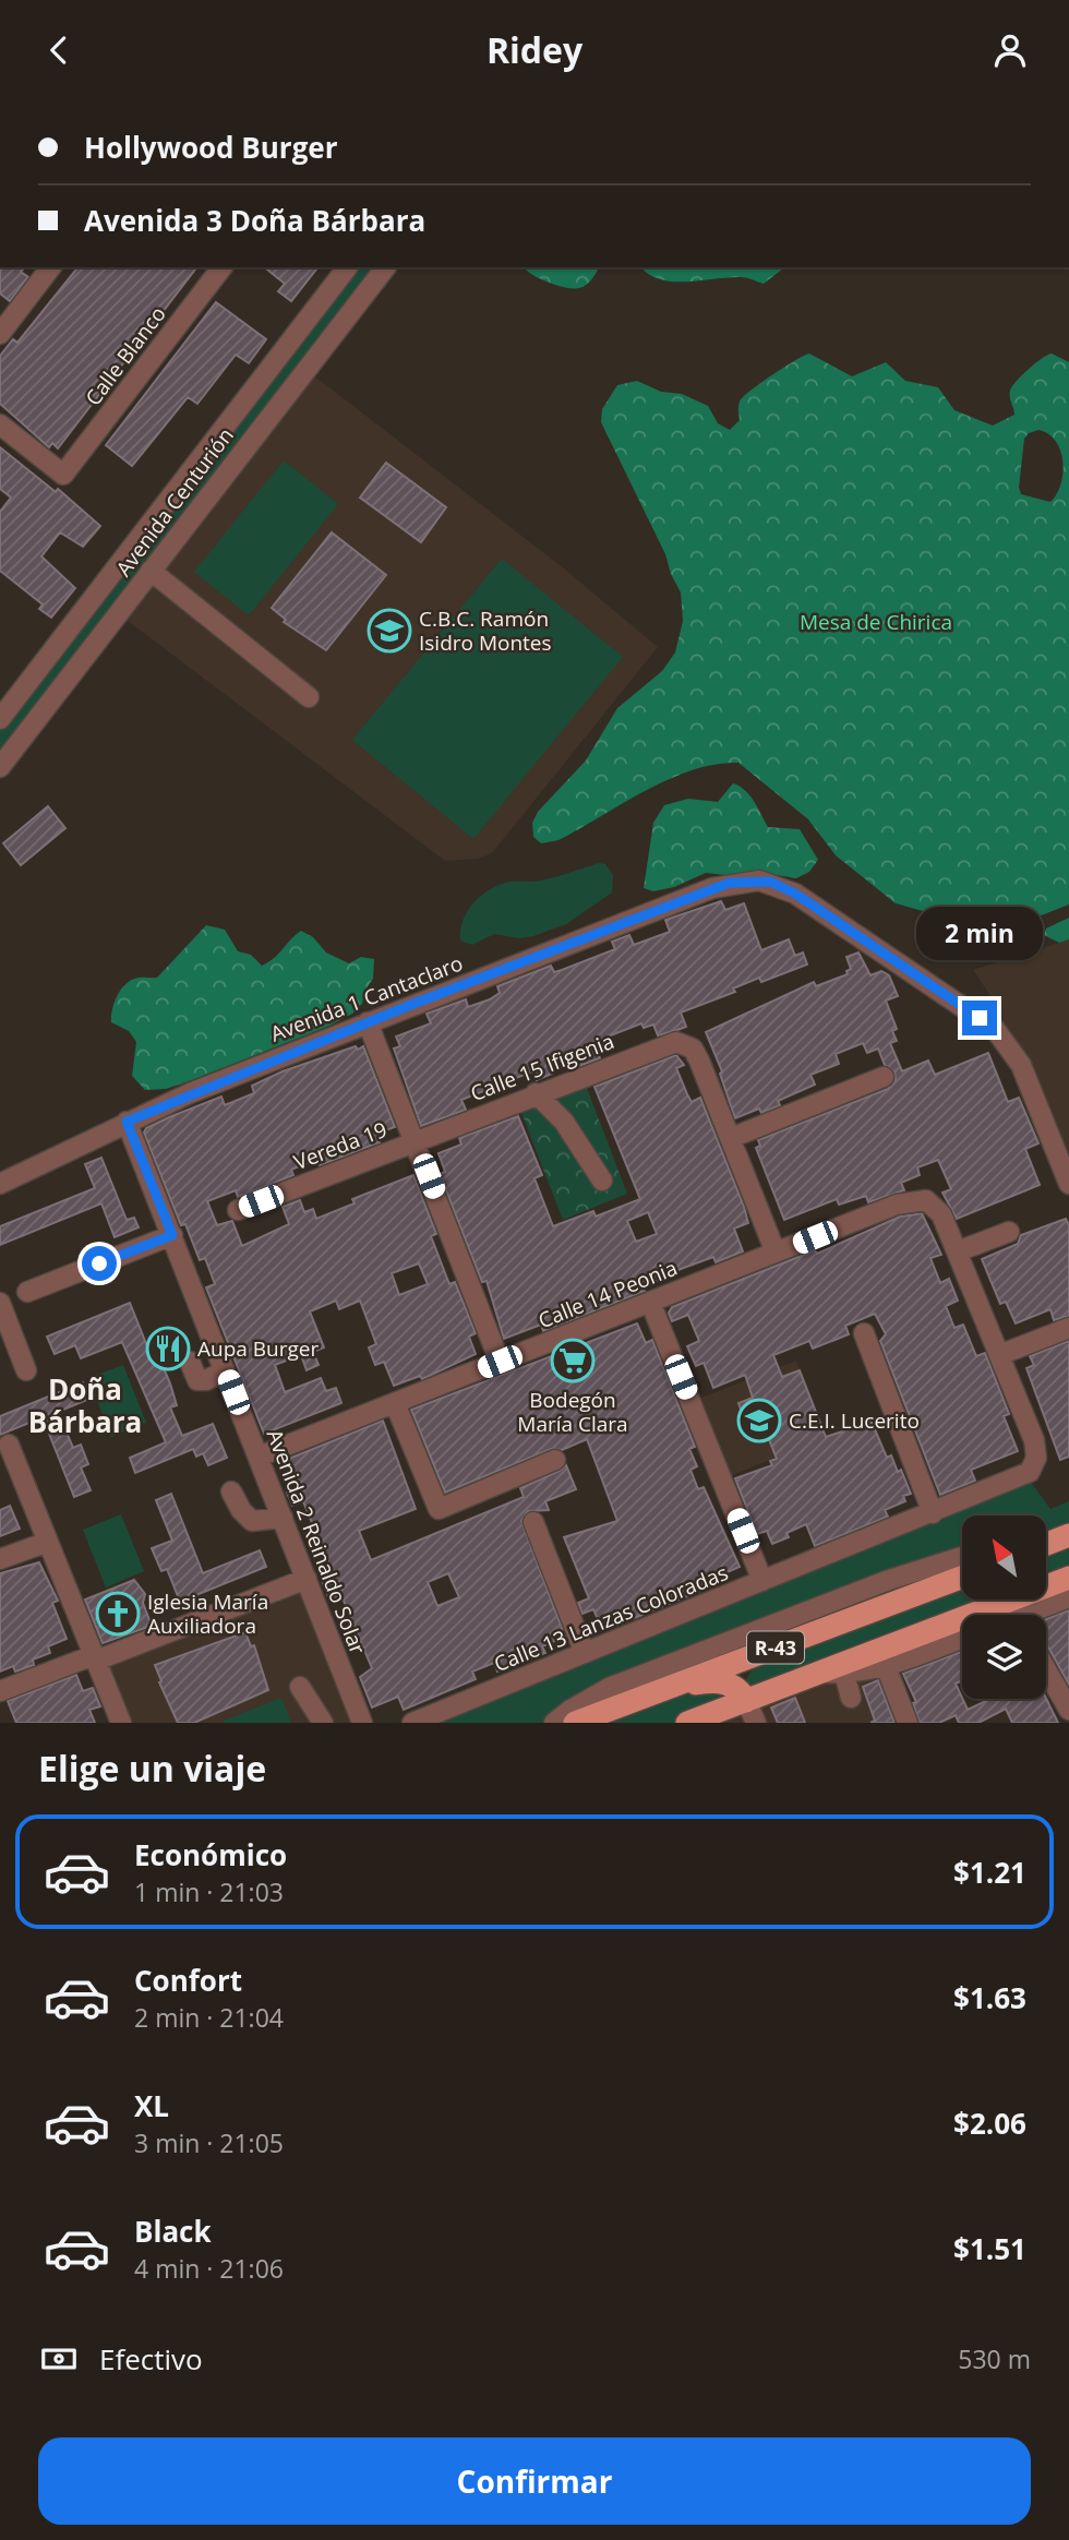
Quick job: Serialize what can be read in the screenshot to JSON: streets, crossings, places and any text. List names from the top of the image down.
{
  "streets": {
    "main road": ["R-43"],
    "street": [
      "Calle Blanco",
      "Avenida Centurión",
      "Avenida 1 Cantaclaro",
      "Calle 15 Ifigenia",
      "Vereda 19",
      "Calle 14 Peonia",
      "Avenida 2 Reinaldo Solar",
      "Calle 13 Lanzas Coloradas"
    ]
  },
  "crossings": [
    ["Avenida 1 Cantaclaro", "Avenida 2 Reinaldo Solar"],
    ["Calle 15 Ifigenia", "Vereda 19"],
    ["Calle 14 Peonia", "Avenida 2 Reinaldo Solar"]
  ],
  "districts": ["Doña Bárbara"],
  "parks": ["Mesa de Chirica"],
  "places": {
    "school or university": ["C.B.C. Ramón Isidro Montes", "C.E.I. Lucerito"],
    "restaurant": ["Aupa Burger"],
    "supermarket": ["Bodegón María Clara"],
    "church": ["Iglesia María Auxiliadora"]
  },
  "north": "top left",
  "page": {
    "header": "Ridey",
    "banner": ["Hollywood Burger", "Avenida 3 Doña Bárbara"],
    "bubble": "2 min",
    "heading": "Elige un viaje",
    "list": [
      {
        "name": "Económico",
        "note": "1 min · 21:03",
        "value": "$1.21"
      },
      {
        "name": "Confort",
        "note": "2 min · 21:04",
        "value": "$1.63"
      },
      {
        "name": "XL",
        "note": "3 min · 21:05",
        "value": "$2.06"
      },
      {
        "name": "Black",
        "note": "4 min · 21:06",
        "value": "$1.51"
      }
    ],
    "pay": ["Efectivo", "530 m"],
    "buttons": "Confirmar"
  }
}
